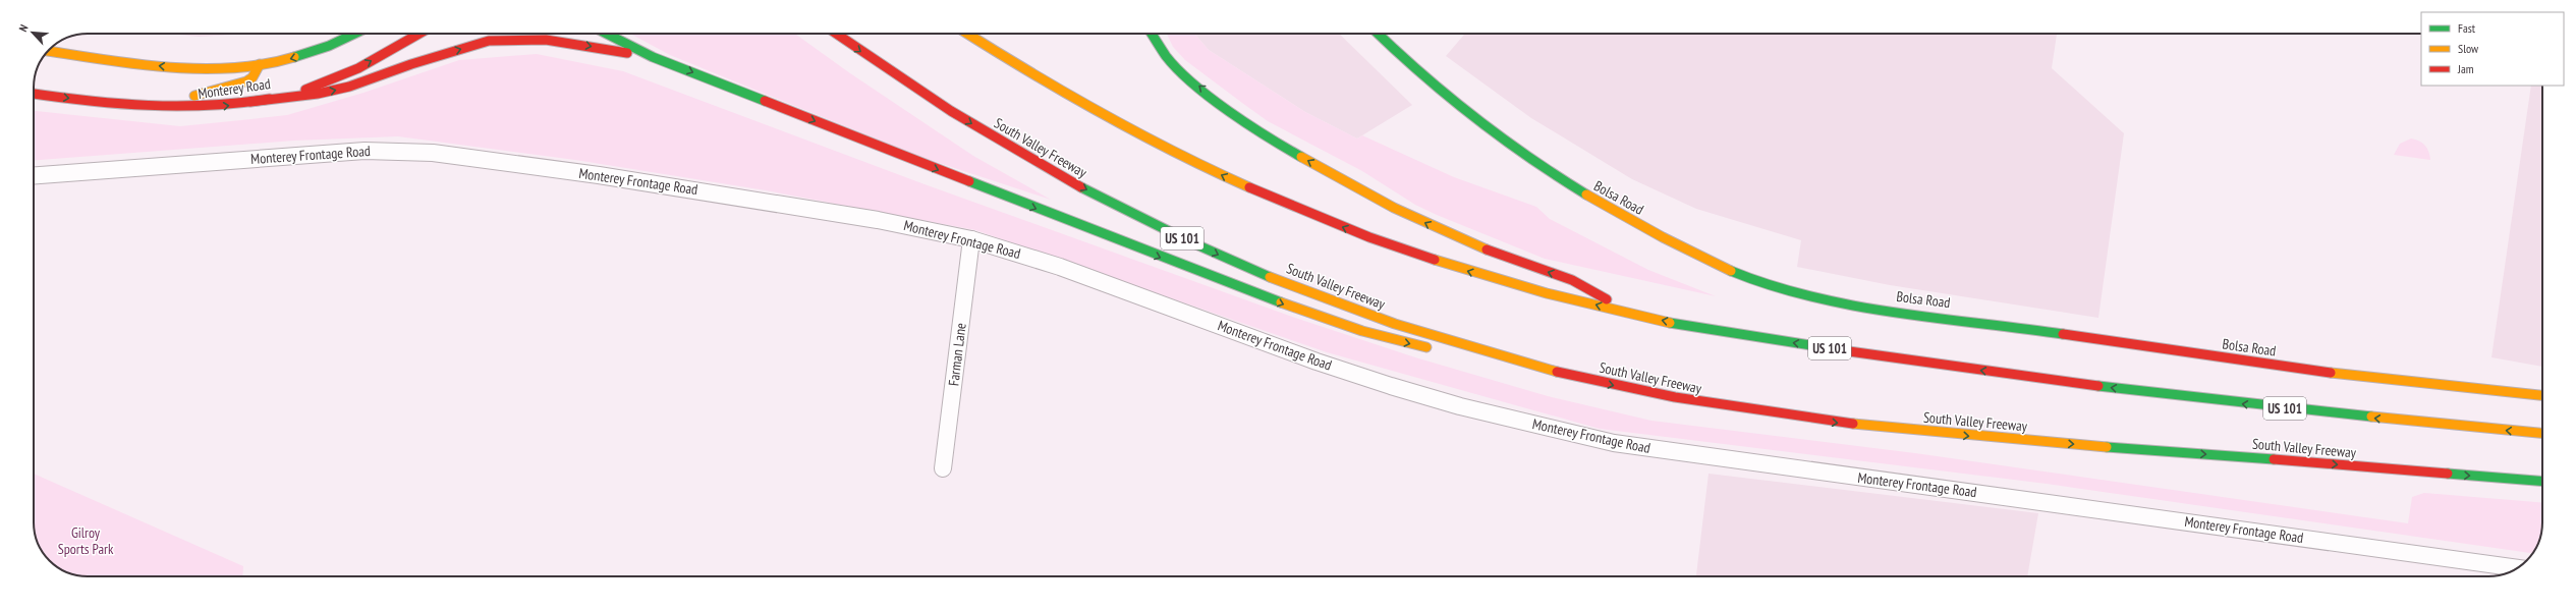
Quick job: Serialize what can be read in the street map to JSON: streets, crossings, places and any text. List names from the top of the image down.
{
  "streets": {
    "main road": [
      "Monterey Road",
      "South Valley Freeway",
      "Bolsa Road",
      "US 101"
    ],
    "street": ["Monterey Frontage Road", "Farman Lane"]
  },
  "crossings": [
    ["Monterey Frontage Road", "Farman Lane"]
  ],
  "parks": ["Gilroy Sports Park"],
  "legend": ["Fast", "Slow", "Jam"],
  "north": "top left"
}
